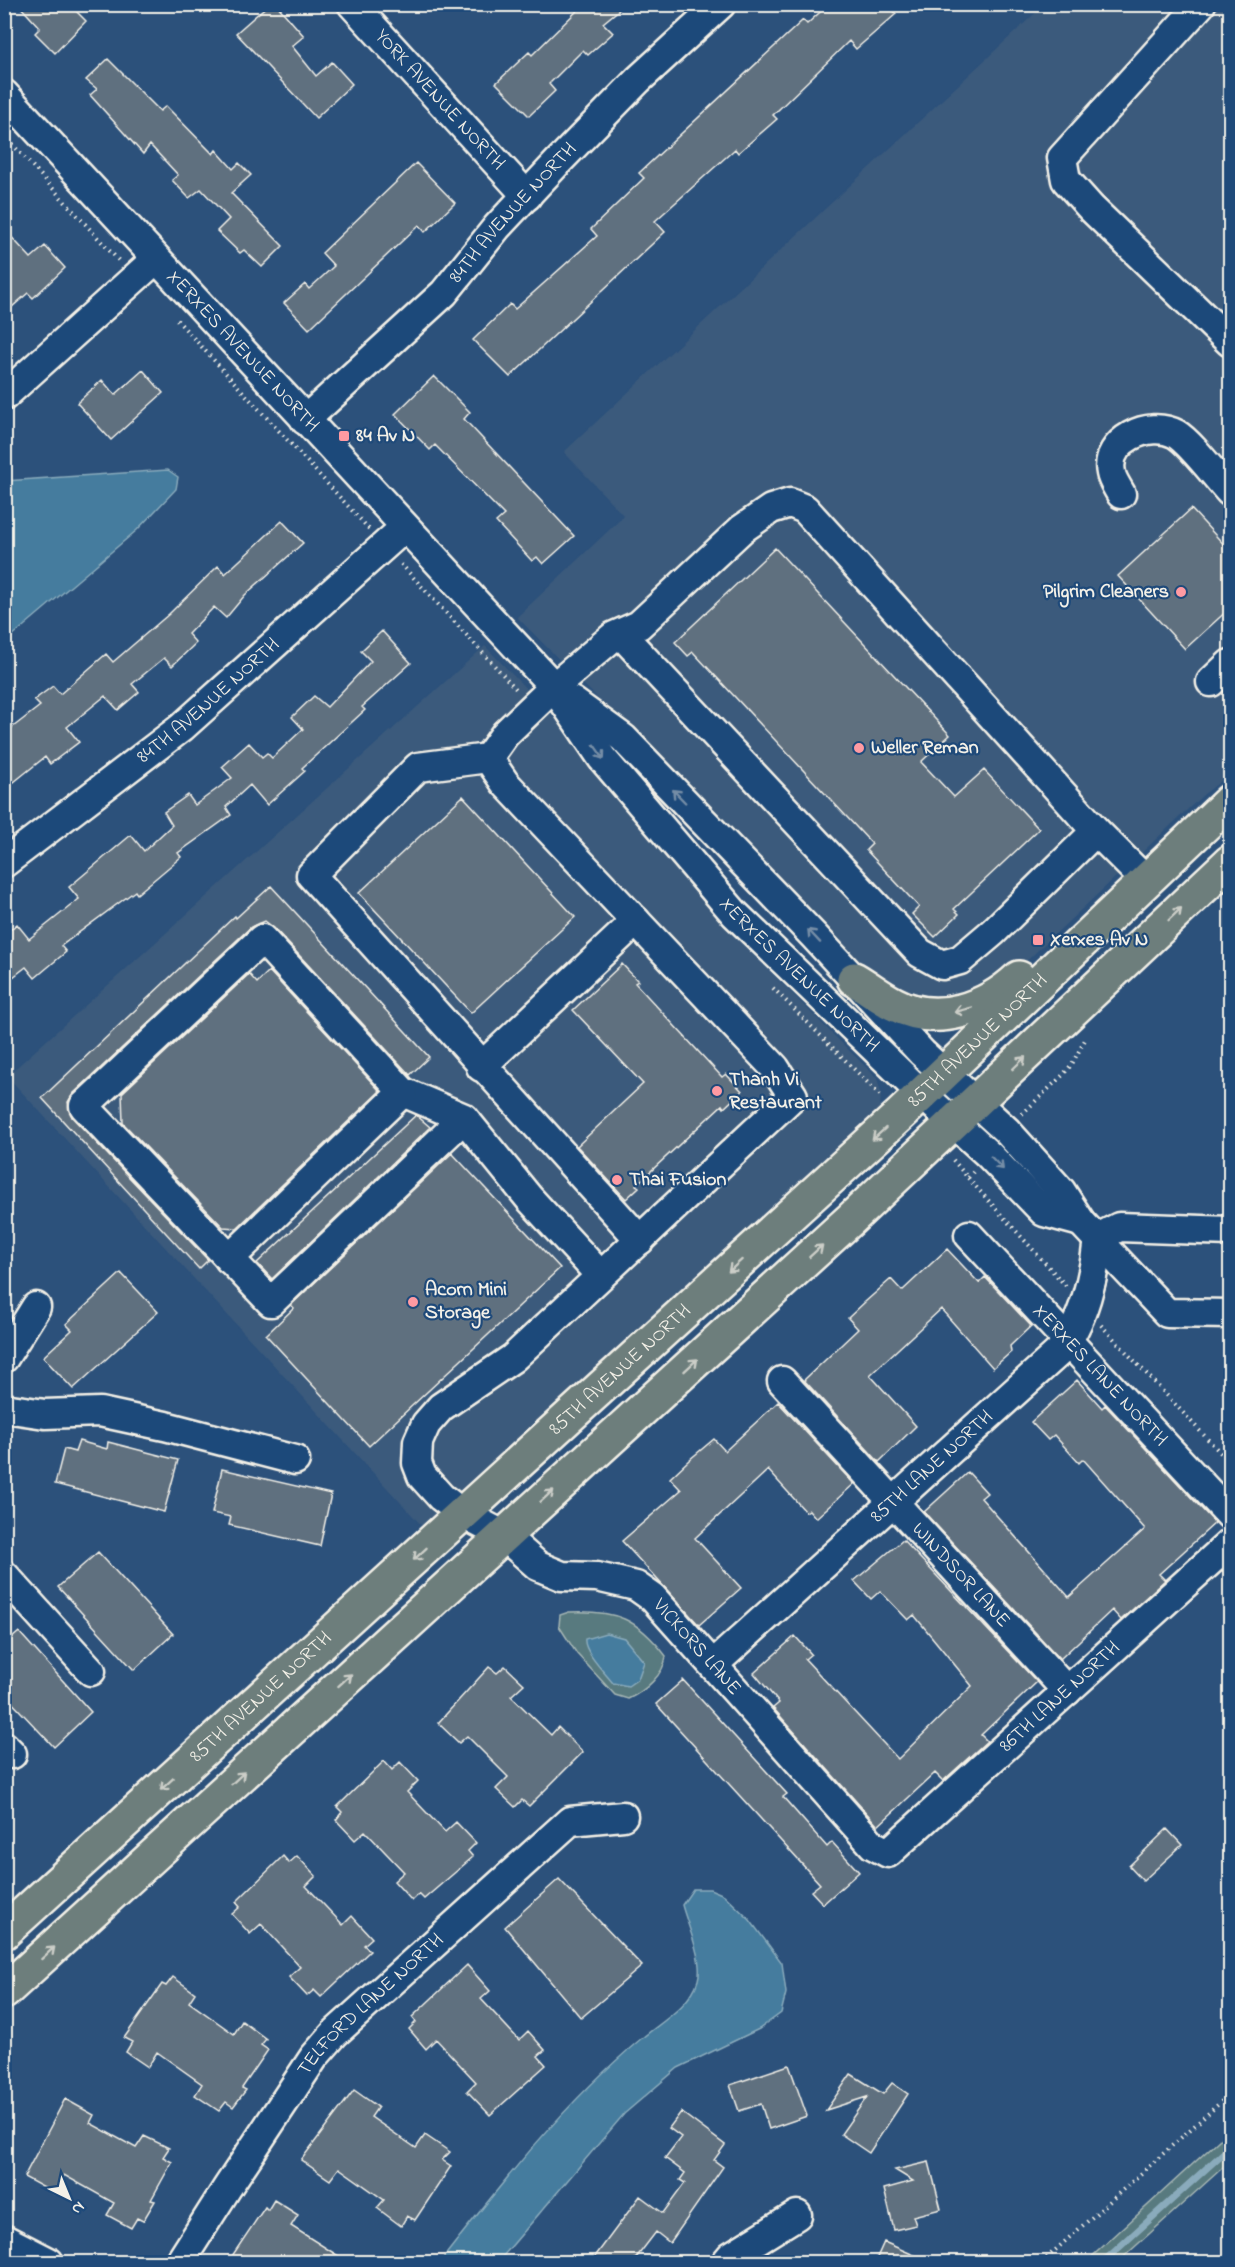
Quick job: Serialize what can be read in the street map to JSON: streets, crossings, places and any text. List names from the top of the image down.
{
  "streets": {
    "main road": ["85TH AVENUE NORTH"],
    "street": [
      "YORK AVENUE NORTH",
      "84TH AVENUE NORTH",
      "XERXES AVENUE NORTH",
      "XERXES LANE NORTH",
      "85TH LANE NORTH",
      "WINDSOR LANE",
      "VICKORS LANE",
      "86TH LANE NORTH",
      "TELFORD LANE NORTH"
    ]
  },
  "crossings": [
    ["YORK AVENUE NORTH", "84TH AVENUE NORTH"],
    ["84TH AVENUE NORTH", "XERXES AVENUE NORTH"],
    ["XERXES AVENUE NORTH", "85TH AVENUE NORTH"],
    ["XERXES AVENUE NORTH", "85TH LANE NORTH"],
    ["85TH AVENUE NORTH", "VICKORS LANE"],
    ["XERXES LANE NORTH", "85TH LANE NORTH"],
    ["85TH LANE NORTH", "WINDSOR LANE"],
    ["85TH LANE NORTH", "VICKORS LANE"],
    ["WINDSOR LANE", "86TH LANE NORTH"],
    ["VICKORS LANE", "86TH LANE NORTH"]
  ],
  "places": {
    "transit": ["84 Av N", "Xerxes Av N"],
    "other": [
      "Pilgrim Cleaners",
      "Weller Reman",
      "Thanh Vi Restaurant",
      "Thai Fusion",
      "Acorn Mini Storage"
    ]
  },
  "north": "bottom right"
}
